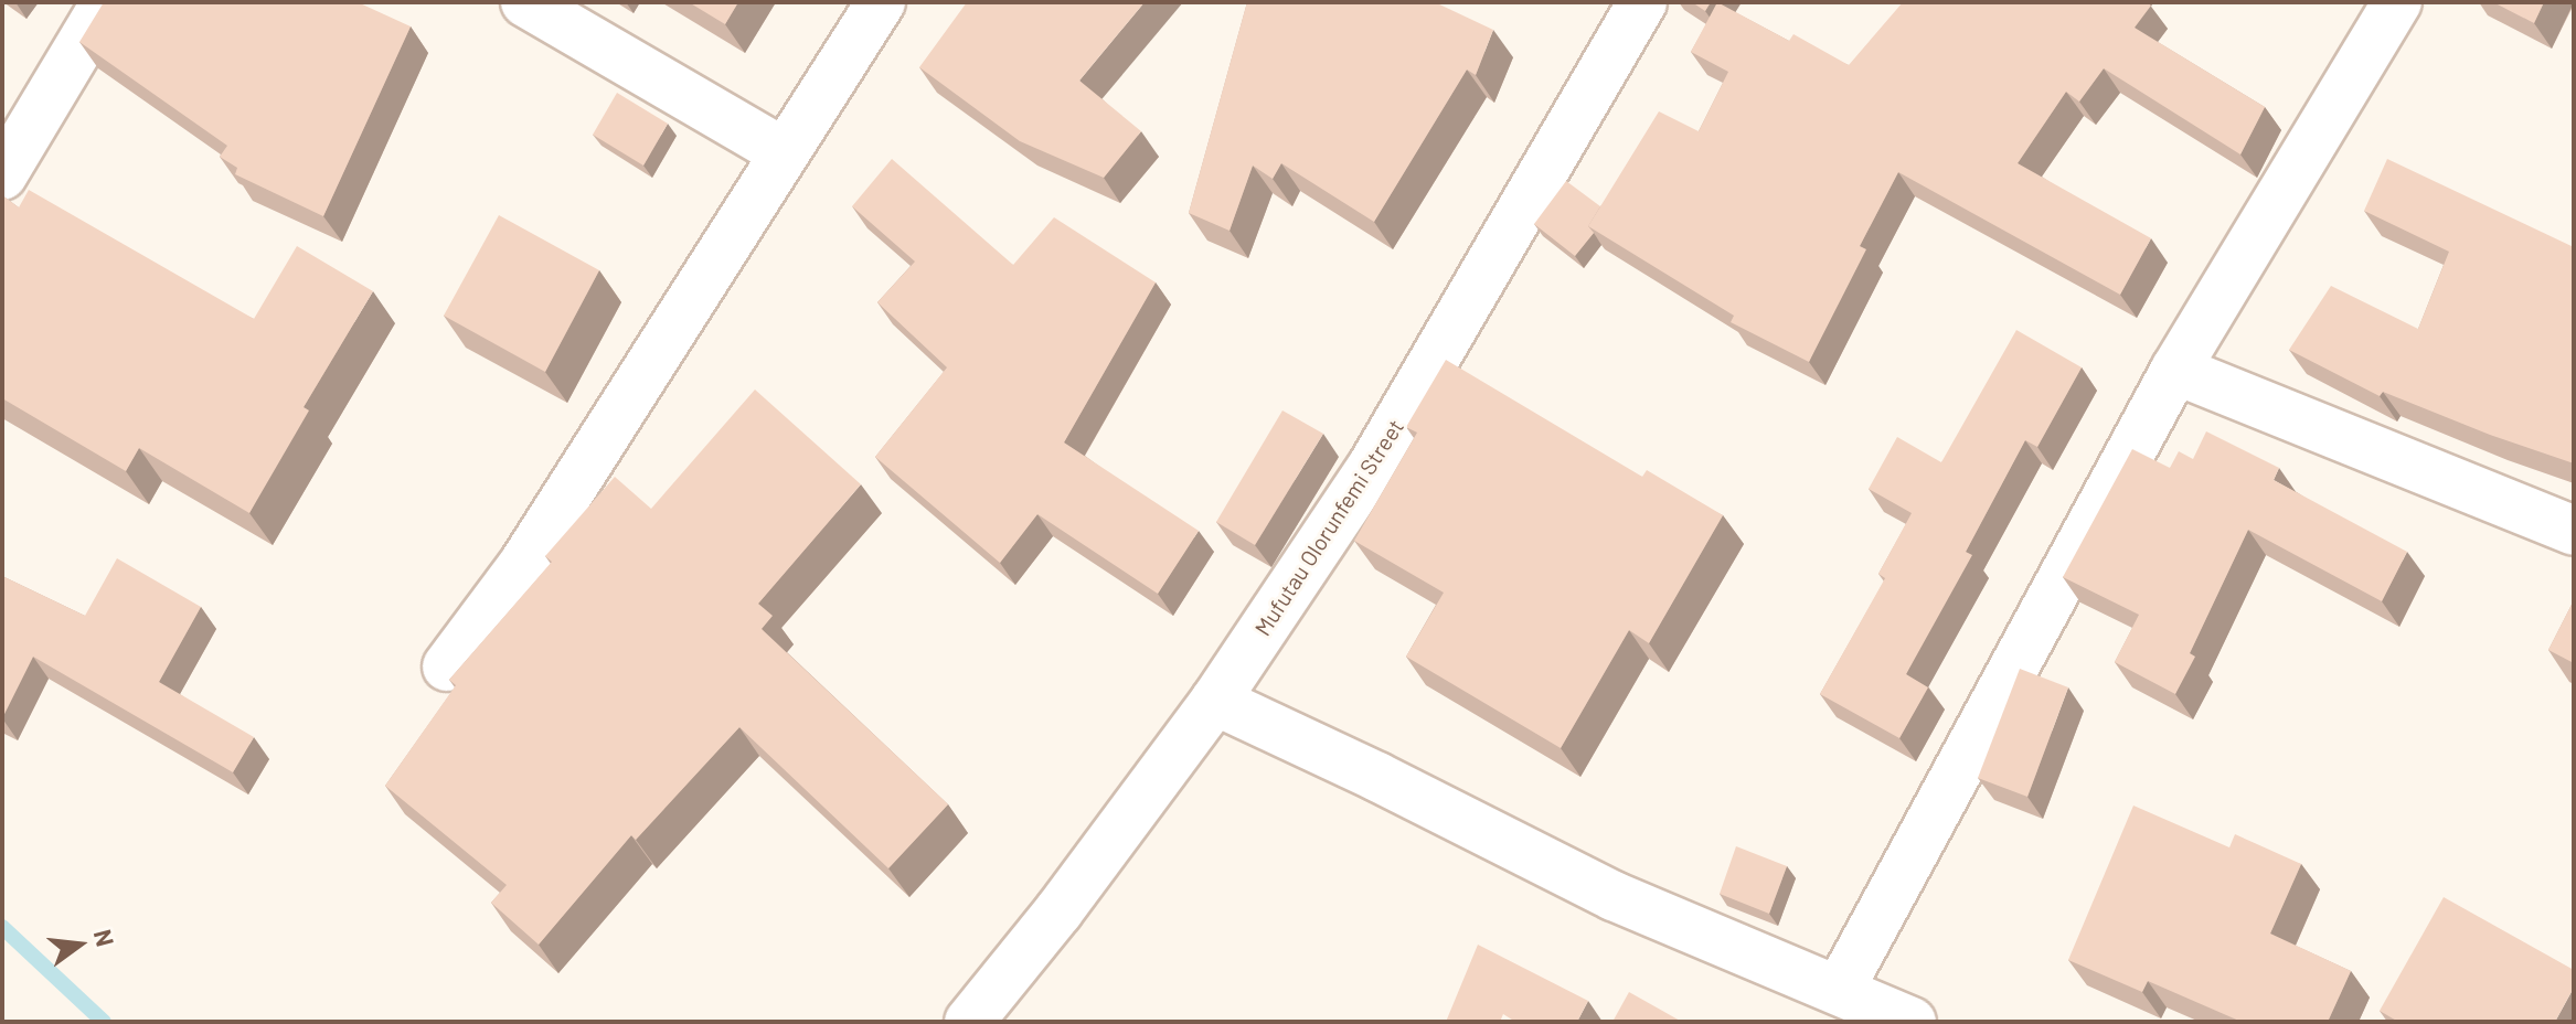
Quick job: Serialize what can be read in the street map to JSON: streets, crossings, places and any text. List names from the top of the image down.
{
  "streets": {
    "street": ["Mufutau Olorunfemi Street"]
  },
  "north": "right"
}
